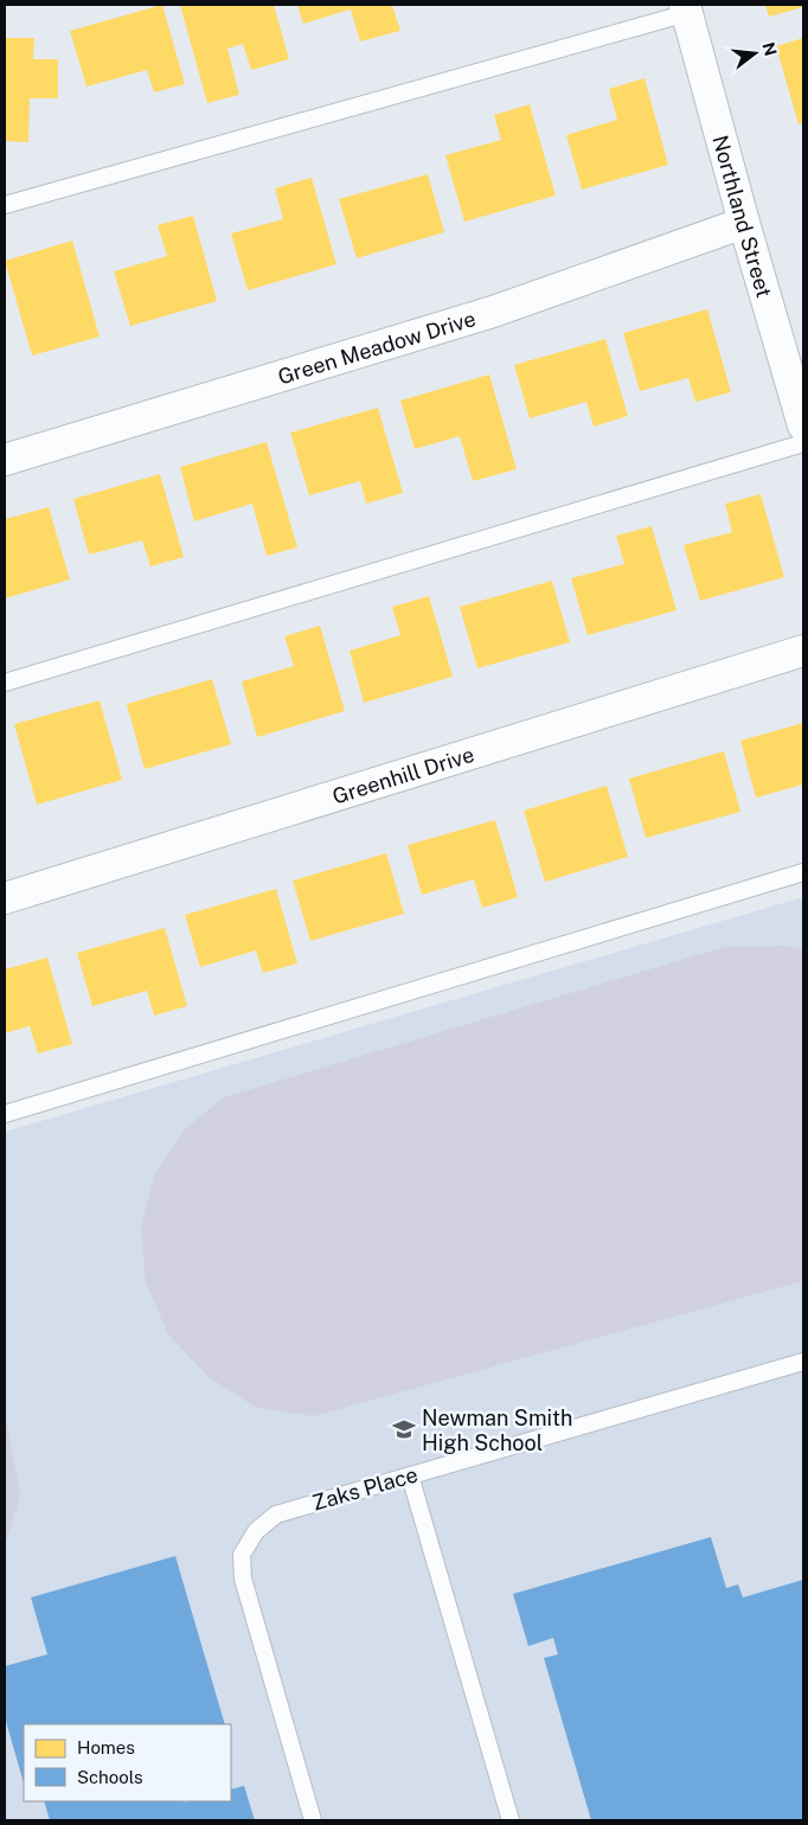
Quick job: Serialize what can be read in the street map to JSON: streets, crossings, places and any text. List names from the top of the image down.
{
  "streets": {
    "street": ["Northland Street", "Green Meadow Drive", "Greenhill Drive"],
    "lane": ["Zaks Place"]
  },
  "crossings": [
    ["Northland Street", "Green Meadow Drive"]
  ],
  "places": {
    "school or university": ["Newman Smith High School"]
  },
  "legend": ["Homes", "Schools"],
  "north": "right"
}
